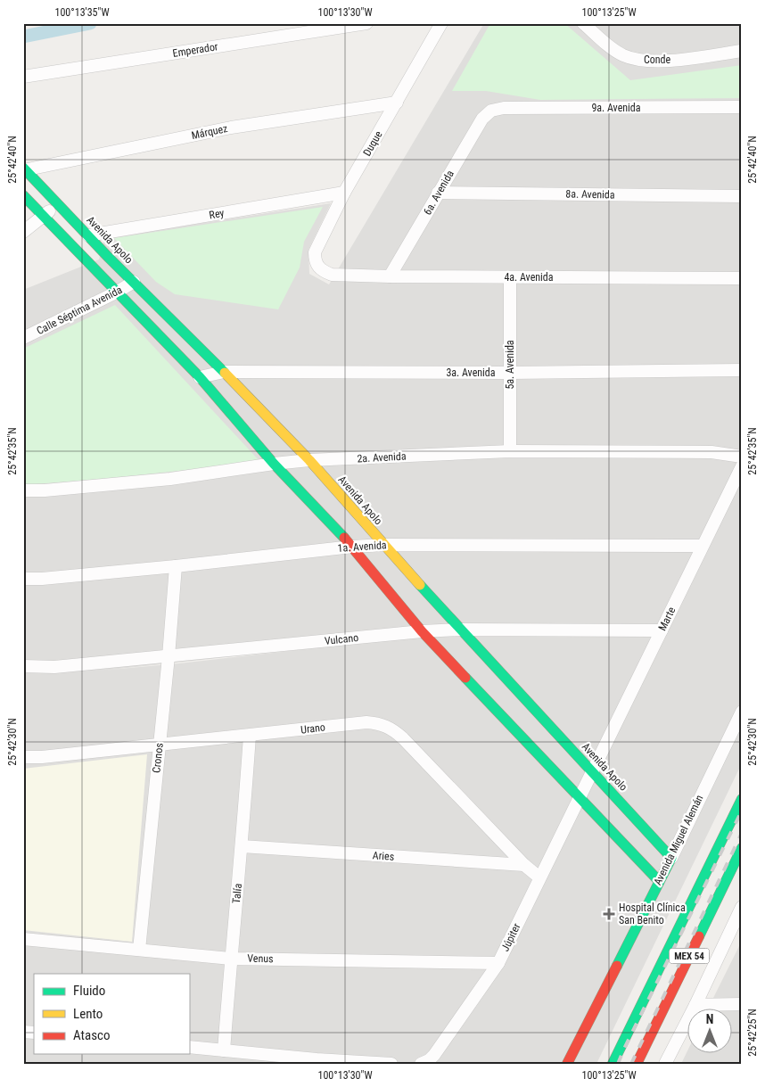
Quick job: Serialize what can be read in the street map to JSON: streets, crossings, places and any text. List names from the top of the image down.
{
  "streets": {
    "main road": ["Avenida Apolo", "Avenida Miguel Alemán", "MEX 54"],
    "street": [
      "Emperador",
      "Conde",
      "9a. Avenida",
      "Márquez",
      "Duque",
      "6a. Avenida",
      "8a. Avenida",
      "Rey",
      "4a. Avenida",
      "Calle Séptima Avenida",
      "5a. Avenida",
      "3a. Avenida",
      "2a. Avenida",
      "1a. Avenida",
      "Marte",
      "Vulcano",
      "Urano",
      "Cronos",
      "Aries",
      "Talía",
      "Júpiter",
      "Venus"
    ]
  },
  "crossings": [
    ["9a. Avenida", "6a. Avenida"],
    ["Márquez", "Duque"],
    ["Márquez", "Avenida Apolo"],
    ["Duque", "Rey"],
    ["Duque", "4a. Avenida"],
    ["6a. Avenida", "8a. Avenida"],
    ["6a. Avenida", "4a. Avenida"],
    ["Rey", "Avenida Apolo"],
    ["Avenida Apolo", "Calle Séptima Avenida"],
    ["Avenida Apolo", "3a. Avenida"],
    ["Avenida Apolo", "2a. Avenida"],
    ["Avenida Apolo", "1a. Avenida"],
    ["Avenida Apolo", "Marte"],
    ["Avenida Apolo", "Vulcano"],
    ["Avenida Apolo", "Avenida Miguel Alemán"],
    ["4a. Avenida", "5a. Avenida"],
    ["5a. Avenida", "3a. Avenida"],
    ["5a. Avenida", "2a. Avenida"],
    ["1a. Avenida", "Marte"],
    ["1a. Avenida", "Cronos"],
    ["Marte", "Vulcano"],
    ["Marte", "Júpiter"],
    ["Vulcano", "Cronos"],
    ["Urano", "Cronos"],
    ["Urano", "Aries"],
    ["Urano", "Talía"],
    ["Urano", "Júpiter"],
    ["Cronos", "Venus"],
    ["Aries", "Talía"],
    ["Talía", "Venus"],
    ["Júpiter", "Venus"]
  ],
  "places": {
    "health": ["Hospital Clínica San Benito"]
  },
  "legend": ["Fluido", "Lento", "Atasco"],
  "north": "top",
  "coordinates": [
    "100°13'35\"W",
    "100°13'30\"W",
    "100°13'25\"W",
    "25°42'40\"N",
    "25°42'35\"N",
    "25°42'30\"N",
    "25°42'25\"N"
  ]
}
